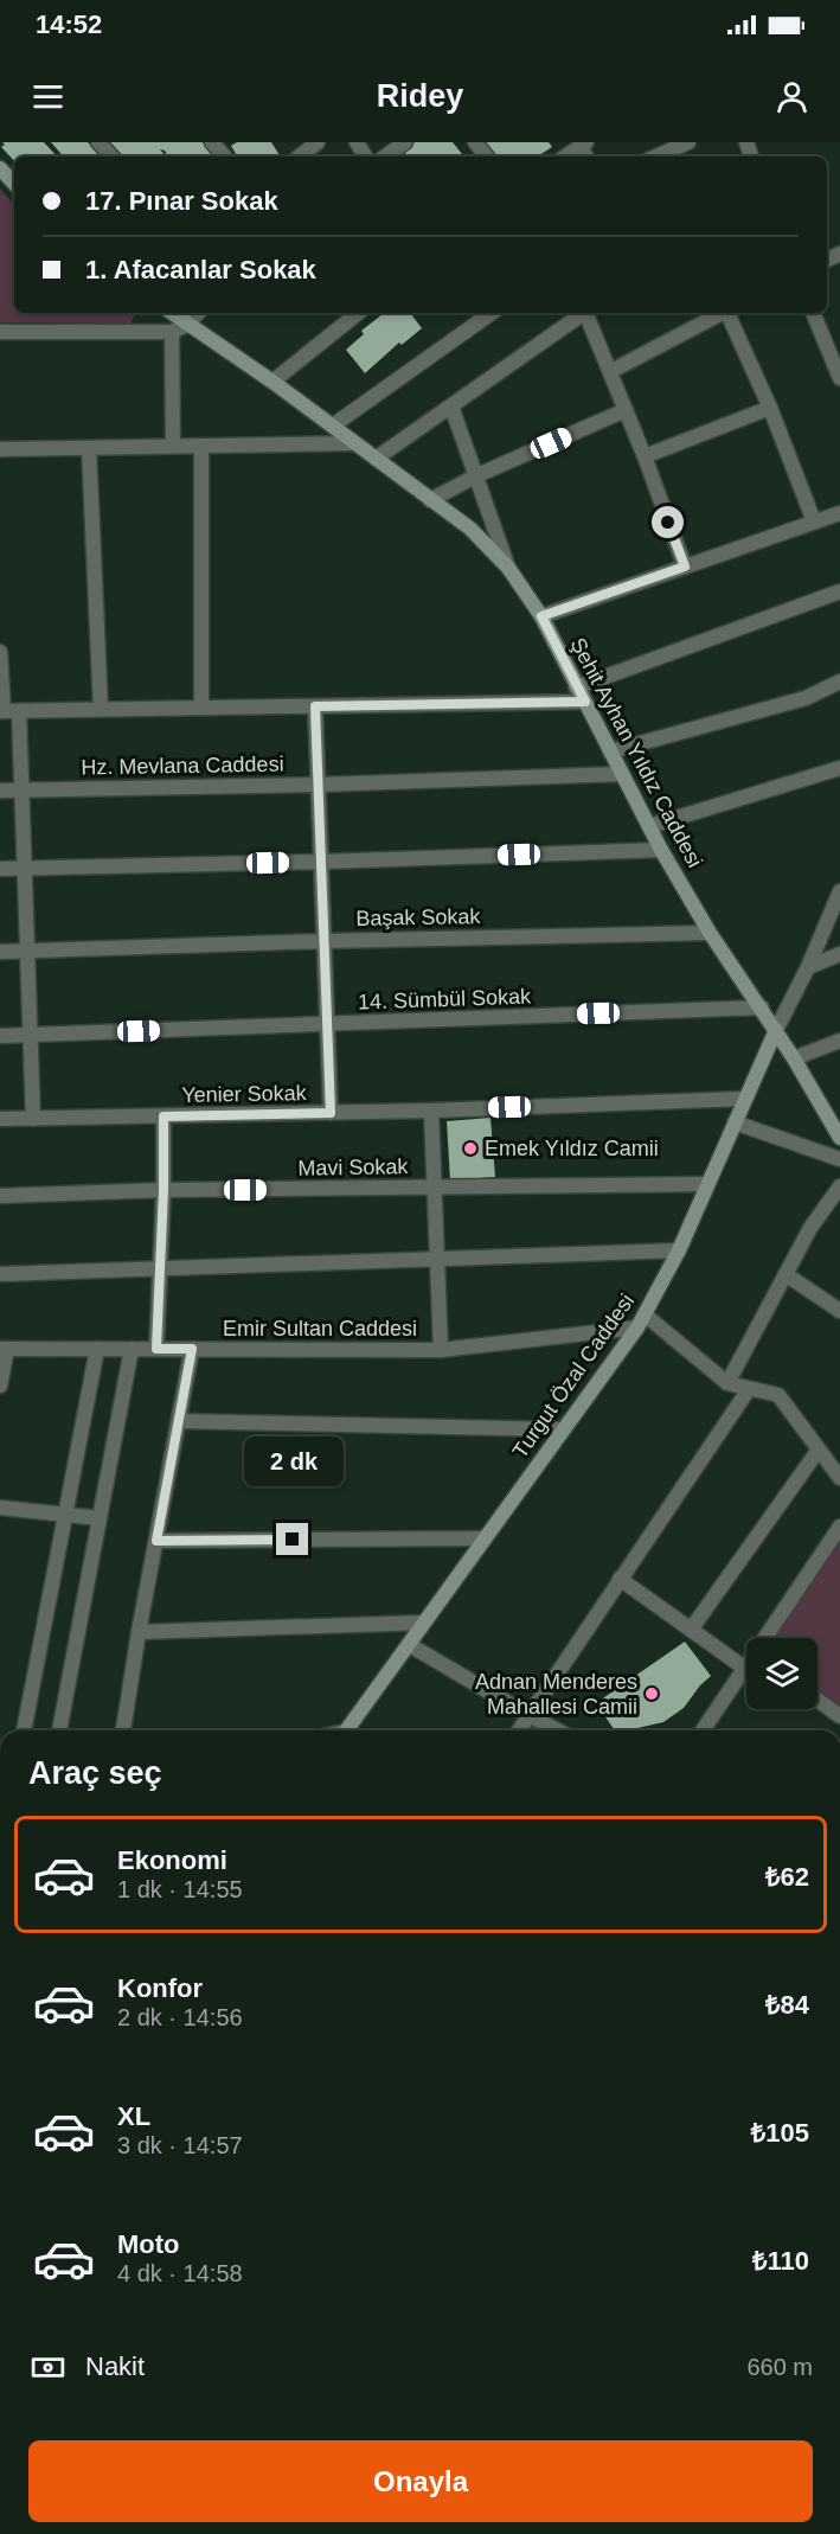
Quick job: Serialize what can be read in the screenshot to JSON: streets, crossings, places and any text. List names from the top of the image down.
{
  "streets": {
    "main road": ["Şehit Ayhan Yıldız Caddesi", "Turgut Özal Caddesi"],
    "street": [
      "Hz. Mevlana Caddesi",
      "Başak Sokak",
      "14. Sümbül Sokak",
      "Yenier Sokak",
      "Mavi Sokak",
      "Emir Sultan Caddesi"
    ]
  },
  "crossings": [
    ["Şehit Ayhan Yıldız Caddesi", "Hz. Mevlana Caddesi"],
    ["Şehit Ayhan Yıldız Caddesi", "Başak Sokak"],
    ["Şehit Ayhan Yıldız Caddesi", "14. Sümbül Sokak"],
    ["Şehit Ayhan Yıldız Caddesi", "Turgut Özal Caddesi"],
    ["Yenier Sokak", "Turgut Özal Caddesi"],
    ["Mavi Sokak", "Turgut Özal Caddesi"],
    ["Emir Sultan Caddesi", "Turgut Özal Caddesi"]
  ],
  "places": ["Emek Yıldız Camii", "Adnan Menderes Mahallesi Camii"],
  "page": {
    "status": "14:52",
    "header": "Ridey",
    "banner": ["17. Pınar Sokak", "1. Afacanlar Sokak"],
    "bubble": "2 dk",
    "heading": "Araç seç",
    "list": [
      {
        "name": "Ekonomi",
        "note": "1 dk · 14:55",
        "value": "₺62"
      },
      {
        "name": "Konfor",
        "note": "2 dk · 14:56",
        "value": "₺84"
      },
      {
        "name": "XL",
        "note": "3 dk · 14:57",
        "value": "₺105"
      },
      {
        "name": "Moto",
        "note": "4 dk · 14:58",
        "value": "₺110"
      }
    ],
    "pay": ["Nakit", "660 m"],
    "buttons": "Onayla"
  }
}
